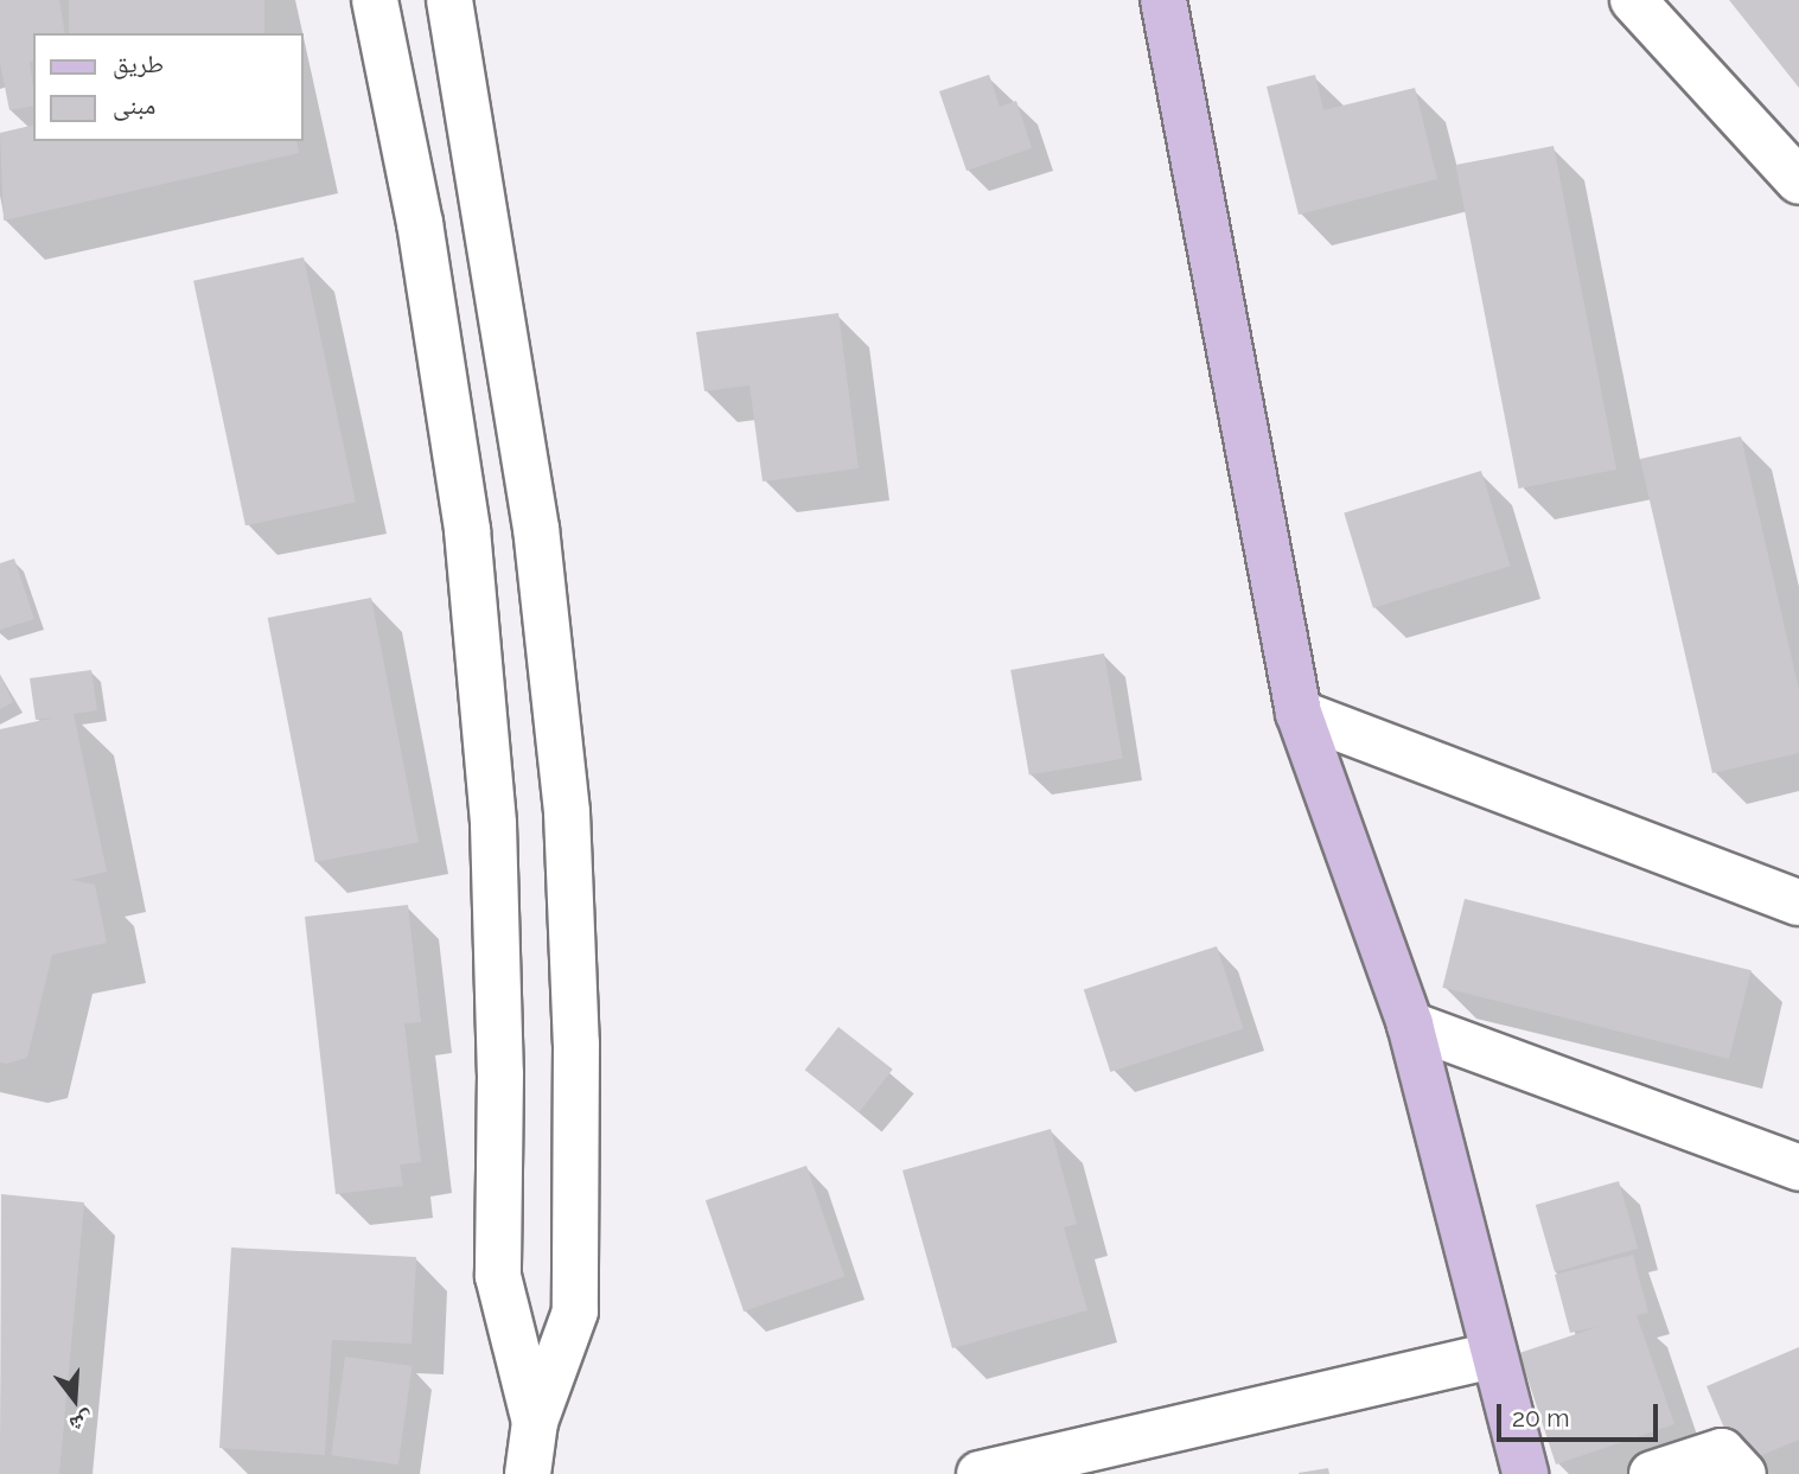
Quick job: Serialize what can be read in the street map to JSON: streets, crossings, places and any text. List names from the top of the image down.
{
  "legend": ["طريق", "مبنى"],
  "scale_bar": "20 m",
  "north": "bottom"
}
